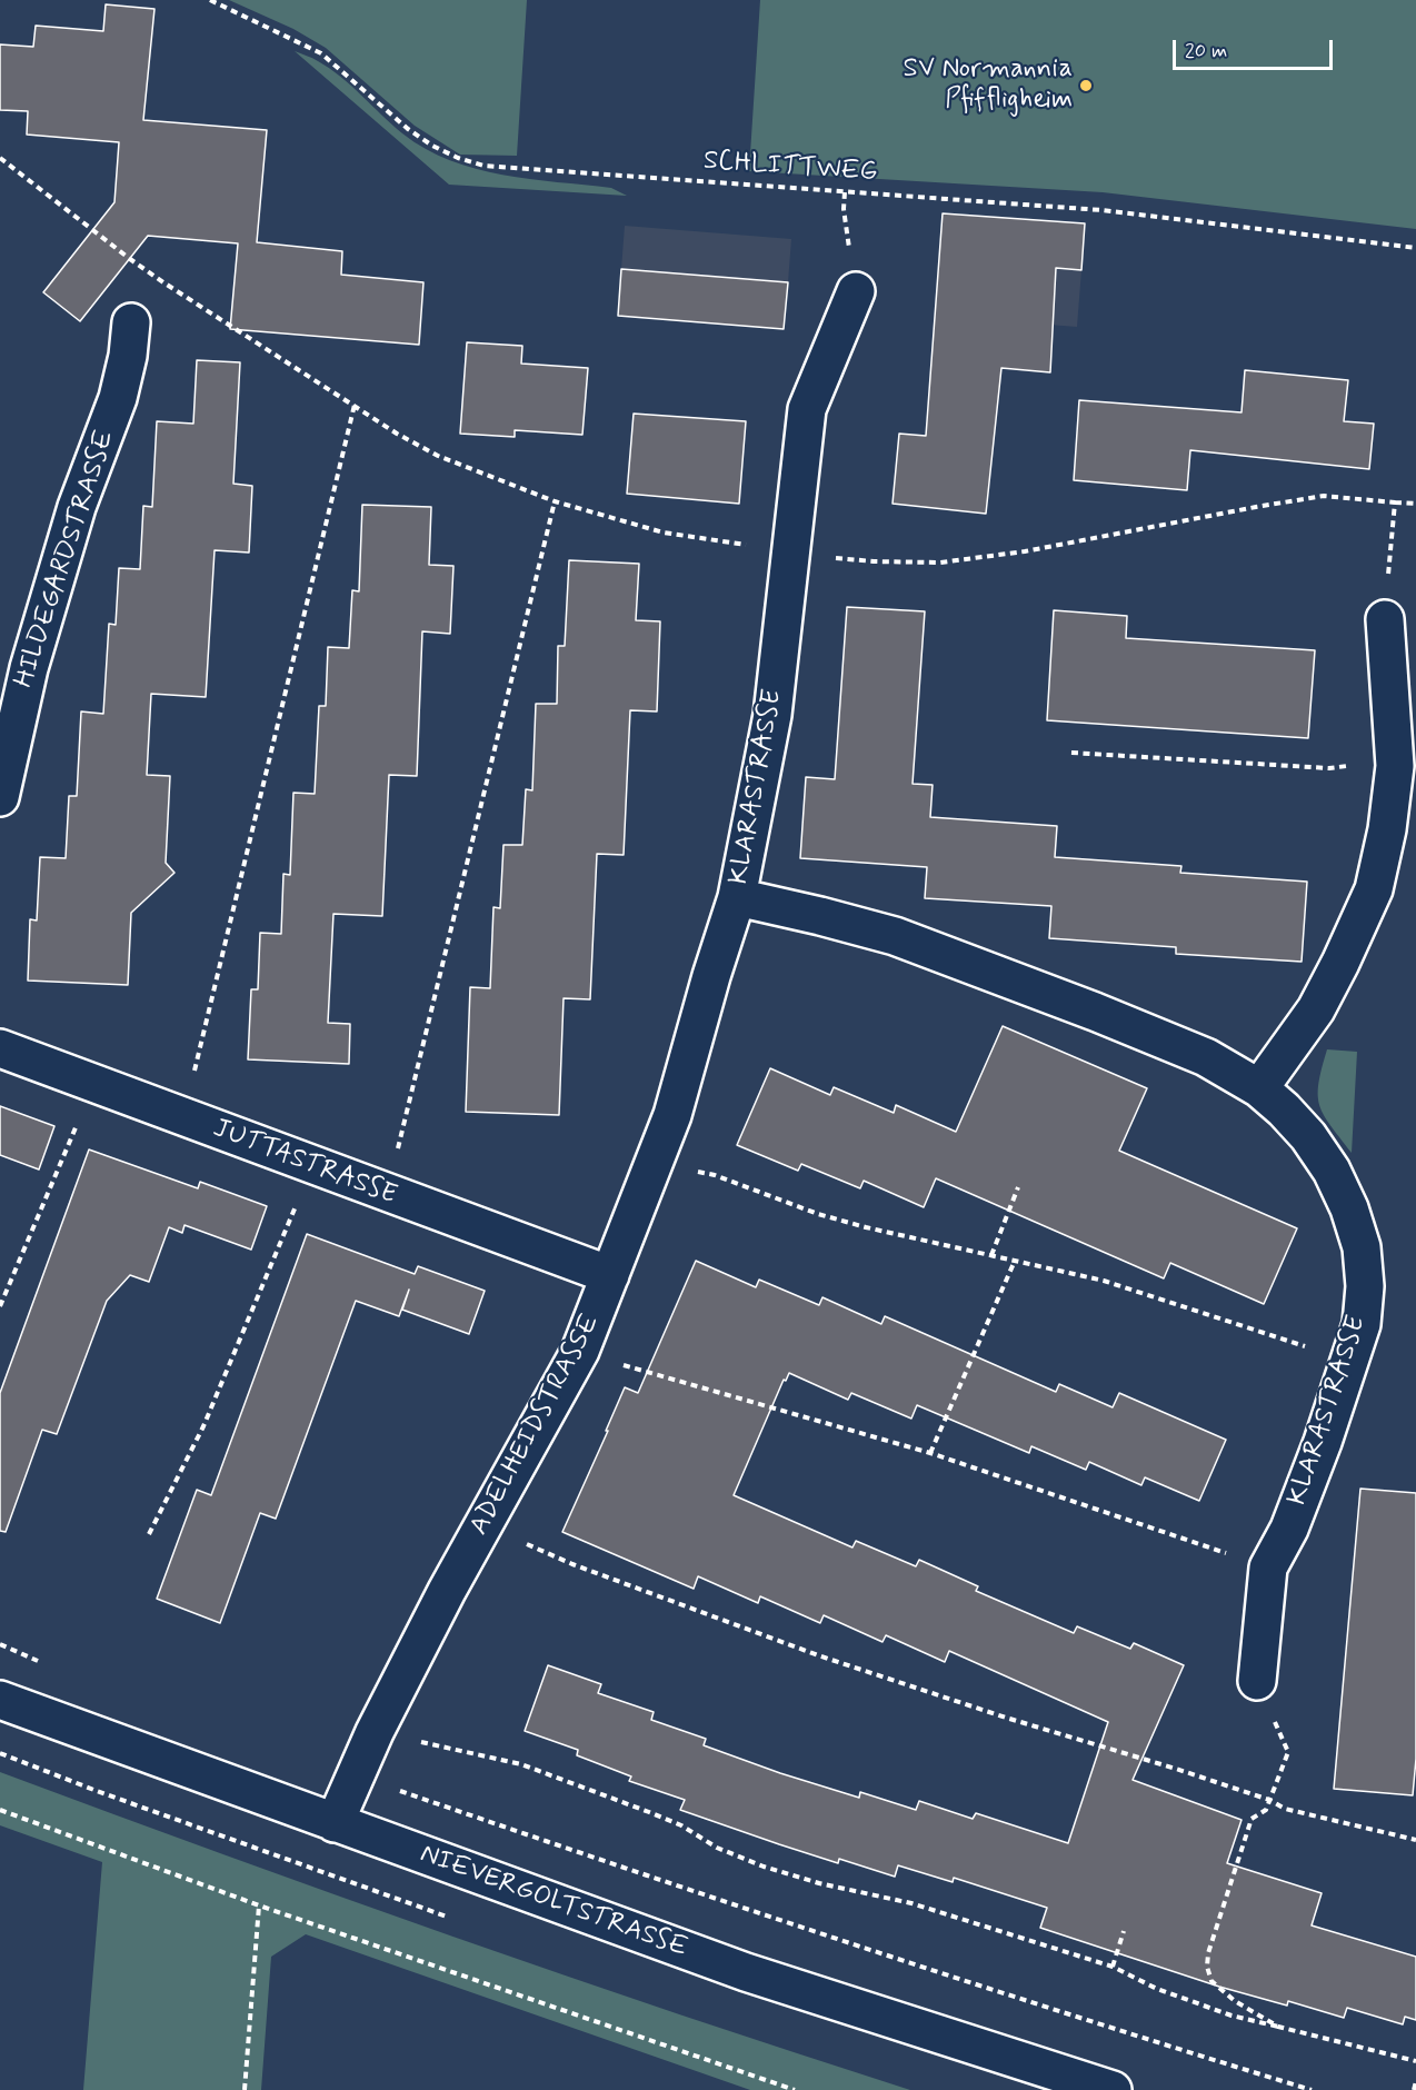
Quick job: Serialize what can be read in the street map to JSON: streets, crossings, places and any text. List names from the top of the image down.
{
  "streets": {
    "street": [
      "HILDEGARDSTRASSE",
      "KLARASTRASSE",
      "JUTTASTRASSE",
      "ADELHEIDSTRASSE",
      "NIEVERGOLTSTRASSE"
    ],
    "path": ["SCHLITTWEG"]
  },
  "crossings": [
    ["KLARASTRASSE", "ADELHEIDSTRASSE"],
    ["JUTTASTRASSE", "ADELHEIDSTRASSE"],
    ["ADELHEIDSTRASSE", "NIEVERGOLTSTRASSE"]
  ],
  "places": ["SV Normannia Pfiffligheim"],
  "scale_bar": "20 m"
}
